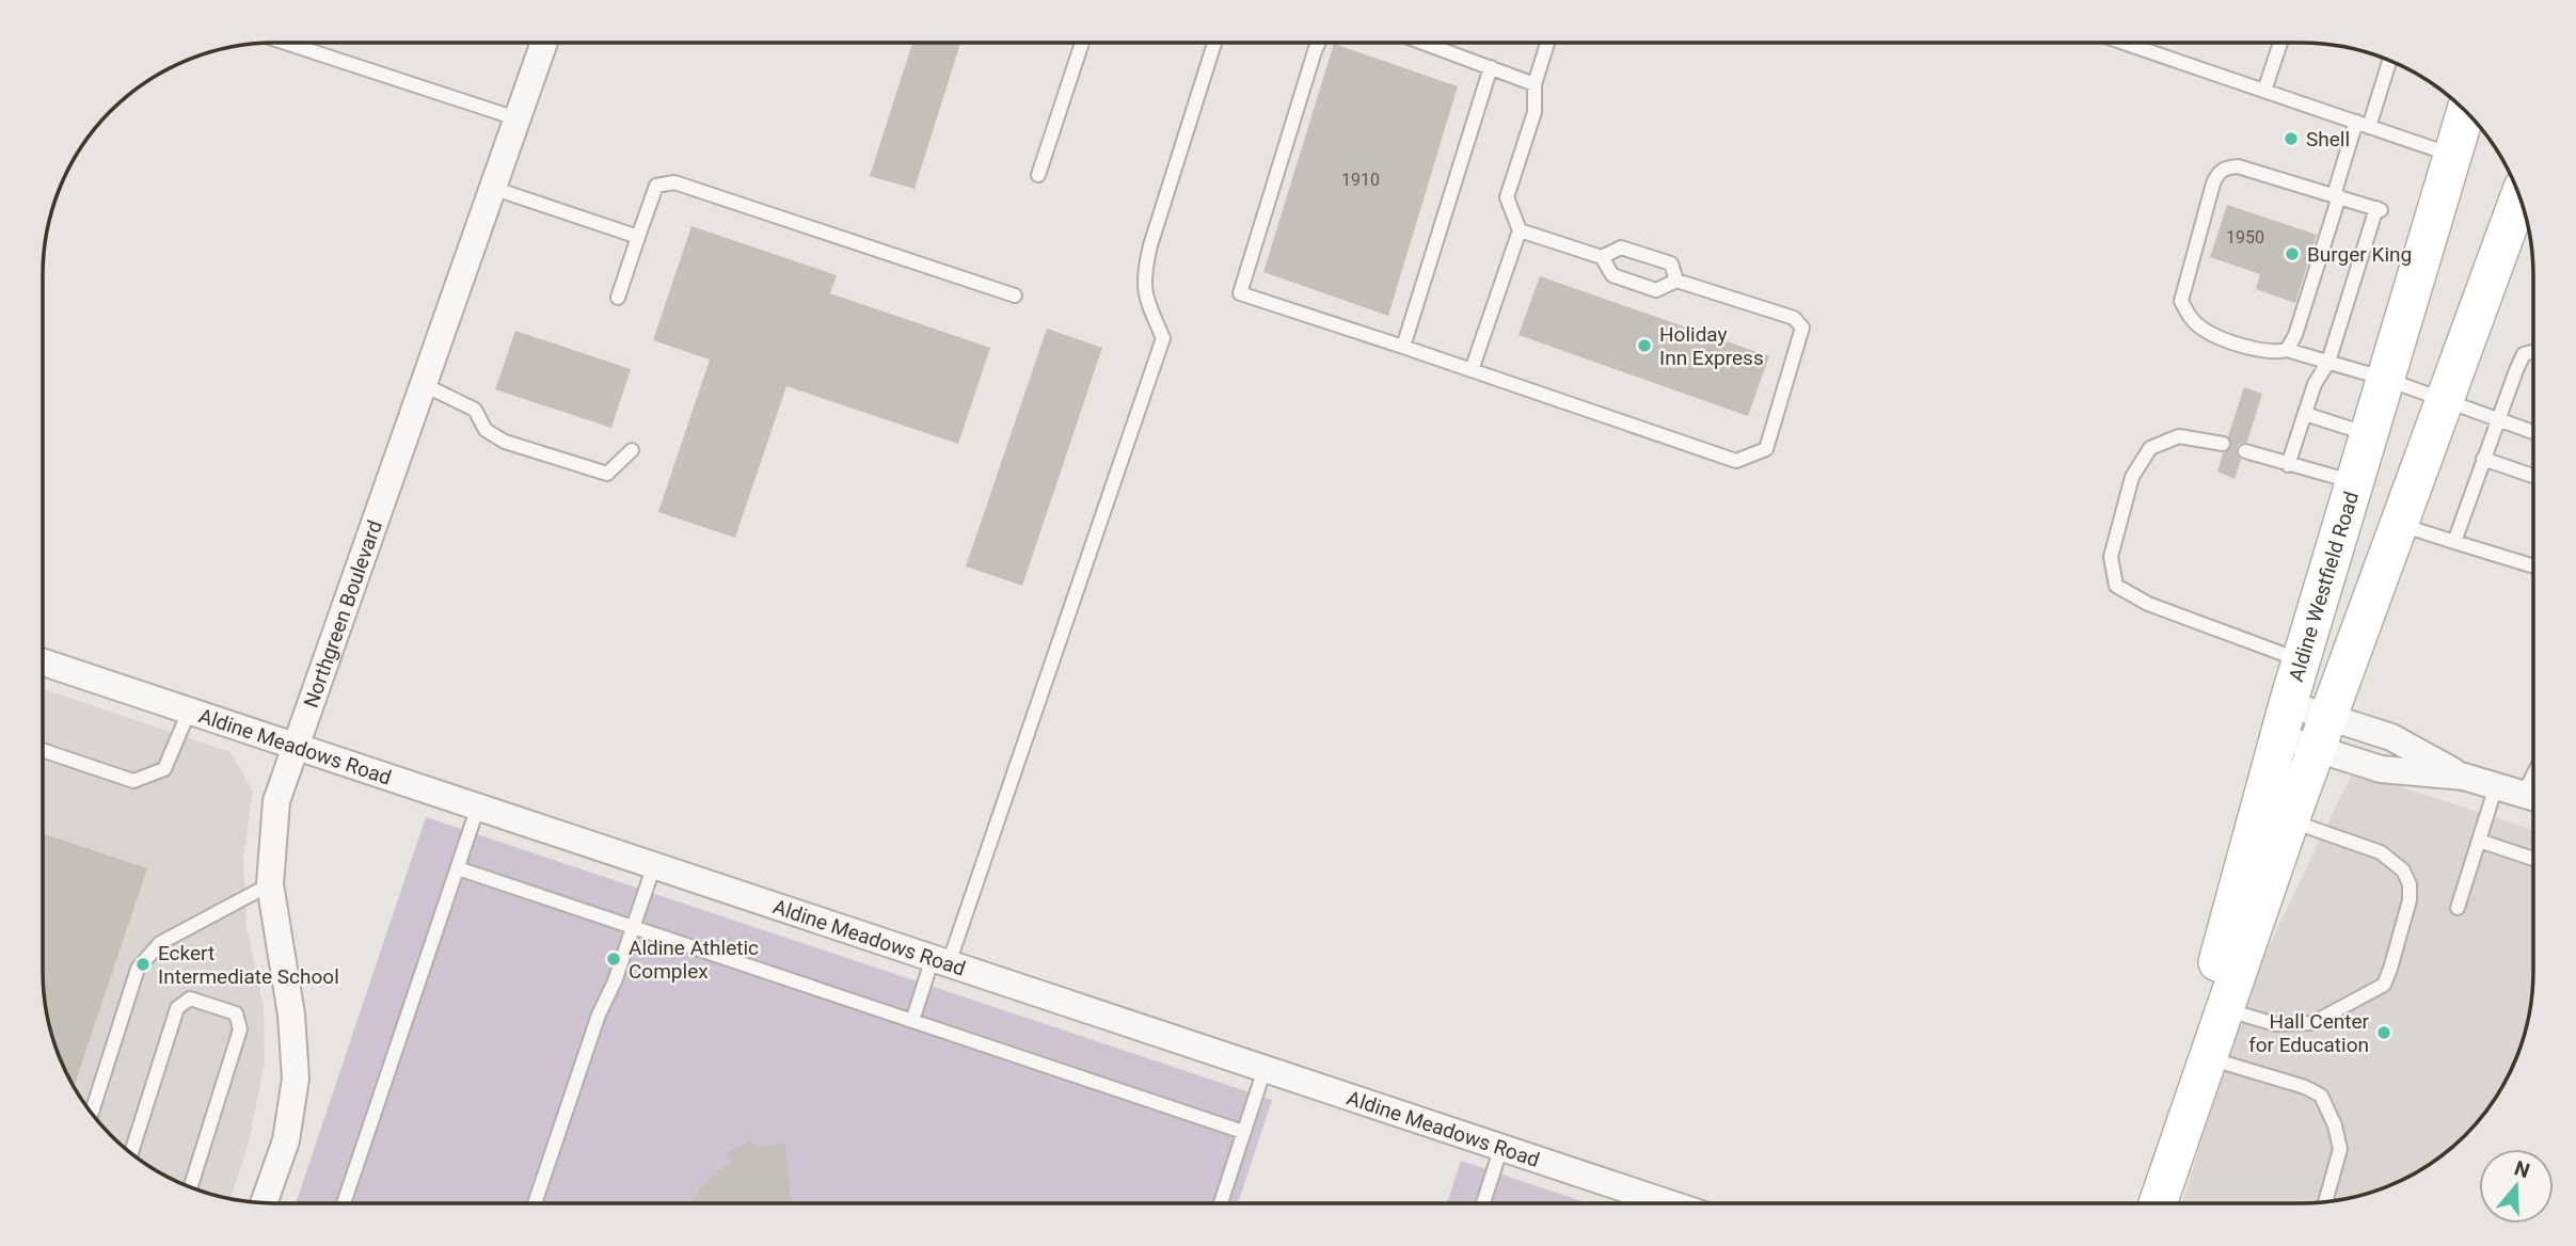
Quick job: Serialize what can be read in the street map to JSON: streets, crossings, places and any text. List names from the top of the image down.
{
  "streets": {
    "main road": ["Aldine Westfield Road"],
    "street": ["Northgreen Boulevard", "Aldine Meadows Road"]
  },
  "crossings": [
    ["Northgreen Boulevard", "Aldine Meadows Road"]
  ],
  "places": [
    "Shell",
    "Burger King",
    "Holiday Inn Express",
    "Aldine Athletic Complex",
    "Eckert Intermediate School",
    "Hall Center for Education"
  ],
  "house_numbers": ["1910", "1950"],
  "north": "top"
}
